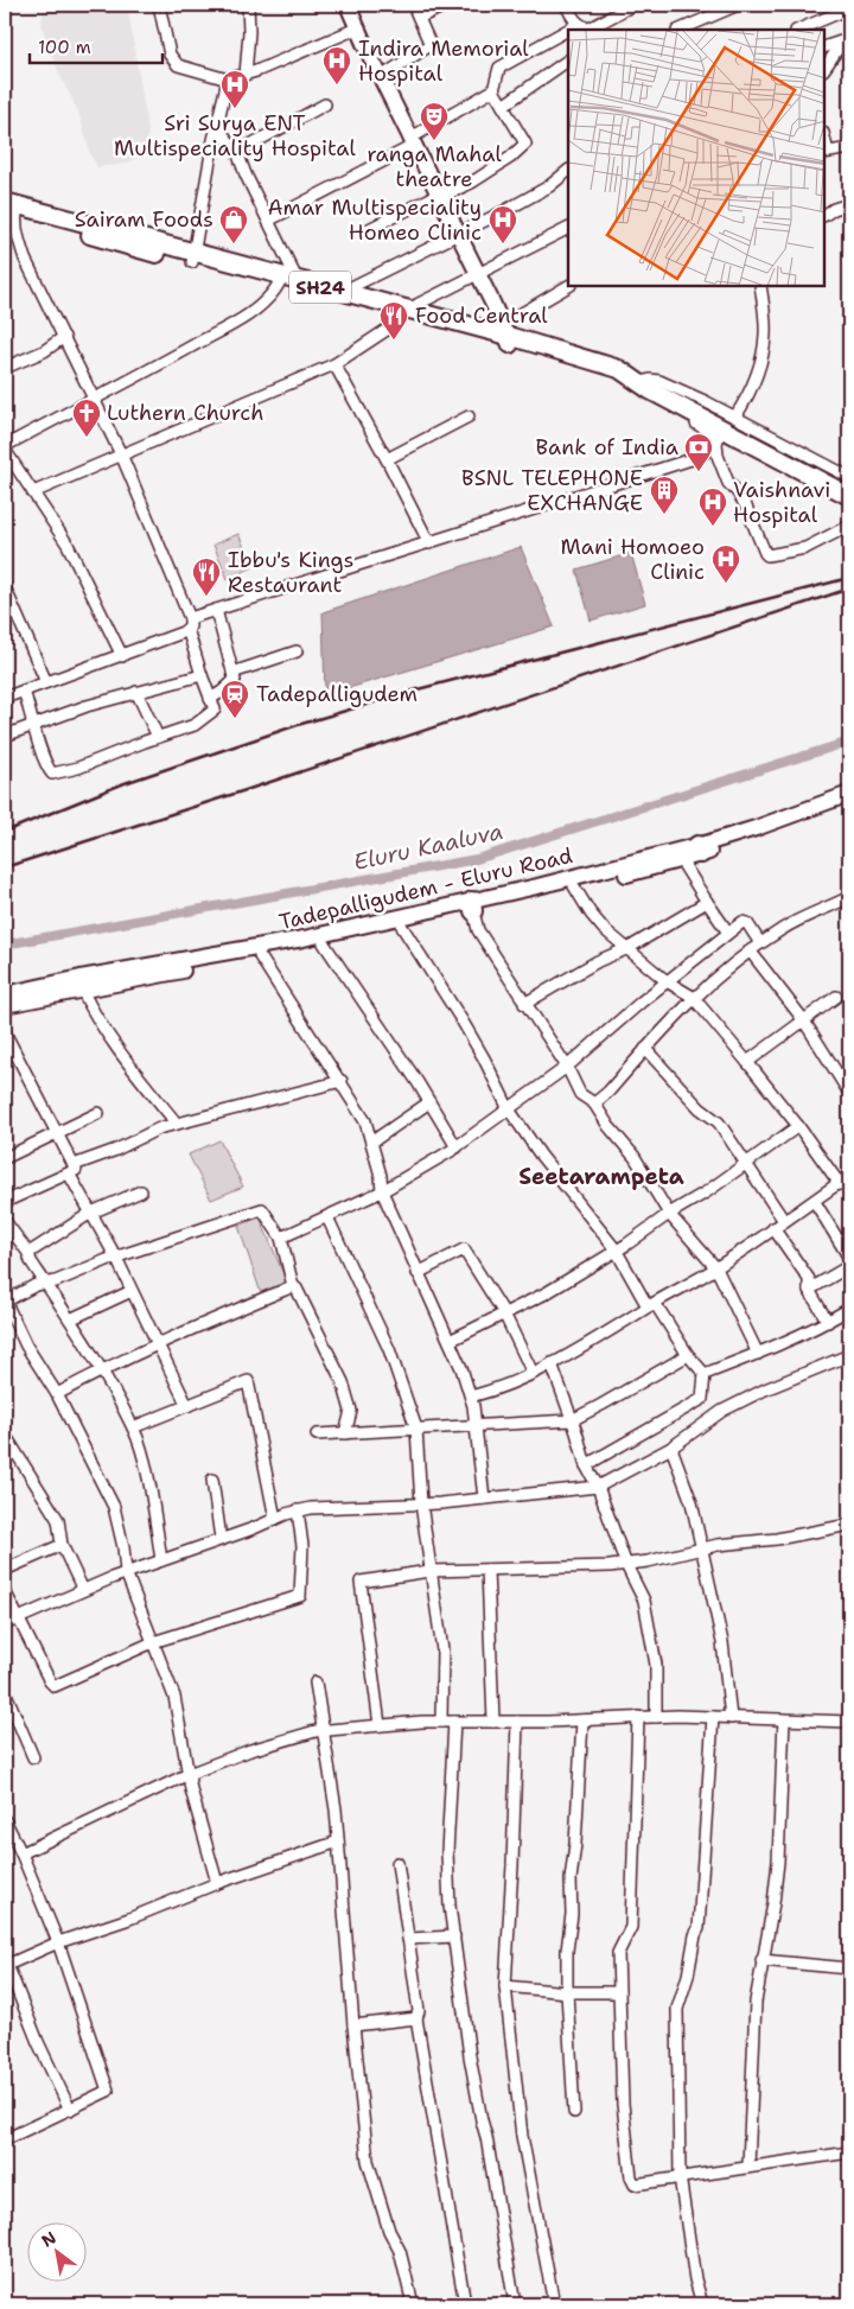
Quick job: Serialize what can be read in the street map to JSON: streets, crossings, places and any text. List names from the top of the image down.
{
  "streets": {
    "main road": ["SH24", "Tadepalligudem - Eluru Road"]
  },
  "districts": ["Seetarampeta"],
  "water": ["Eluru Kaaluva"],
  "places": {
    "hospital": [
      "Indira Memorial Hospital",
      "Sri Surya ENT Multispeciality Hospital",
      "Amar Multispeciality Homeo Clinic",
      "Vaishnavi Hospital",
      "Mani Homoeo Clinic"
    ],
    "theatre": ["ranga Mahal theatre"],
    "shop": ["Sairam Foods"],
    "restaurant": ["Food Central", "Ibbu's Kings Restaurant"],
    "church": ["Luthern Church"],
    "bank": ["Bank of India"],
    "building": ["BSNL TELEPHONE EXCHANGE"],
    "station": ["Tadepalligudem"]
  },
  "scale_bar": "100 m",
  "north": "top left"
}
